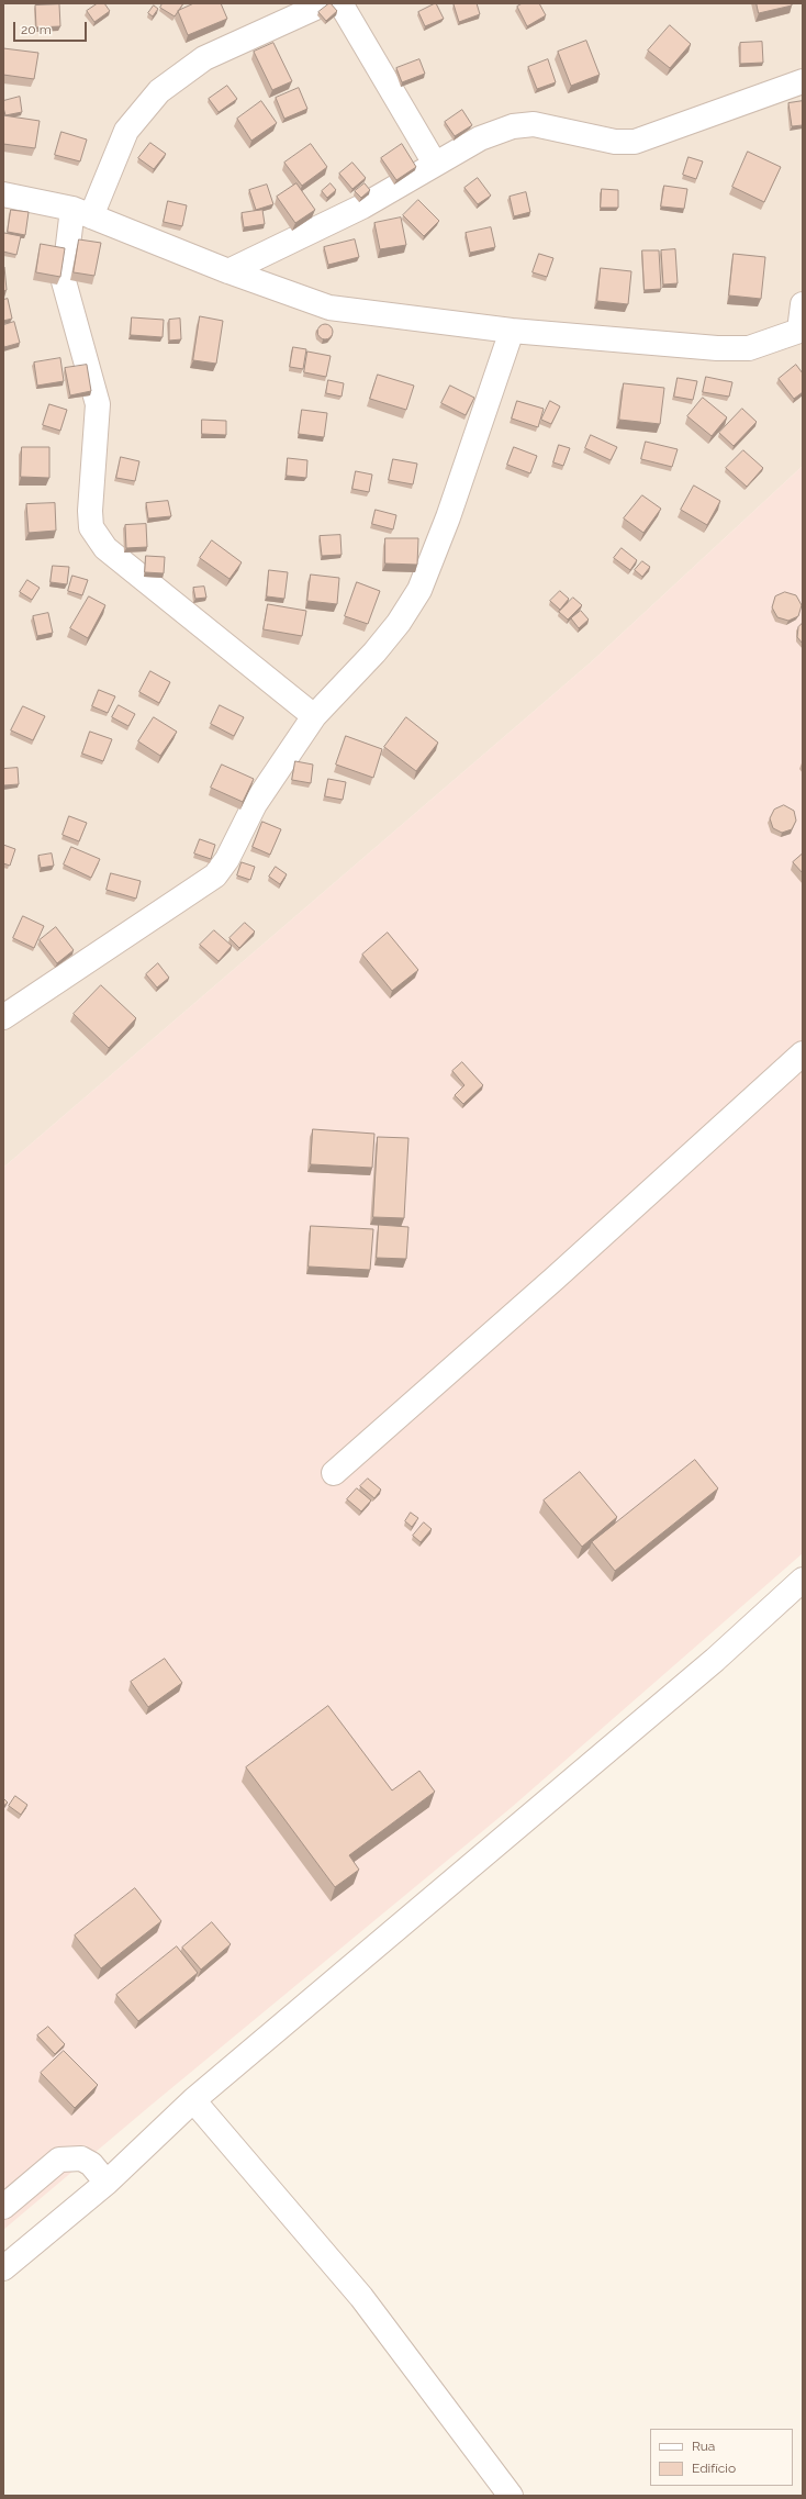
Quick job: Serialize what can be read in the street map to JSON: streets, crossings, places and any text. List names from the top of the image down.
{
  "legend": ["Rua", "Edifício"],
  "scale_bar": "20 m"
}
